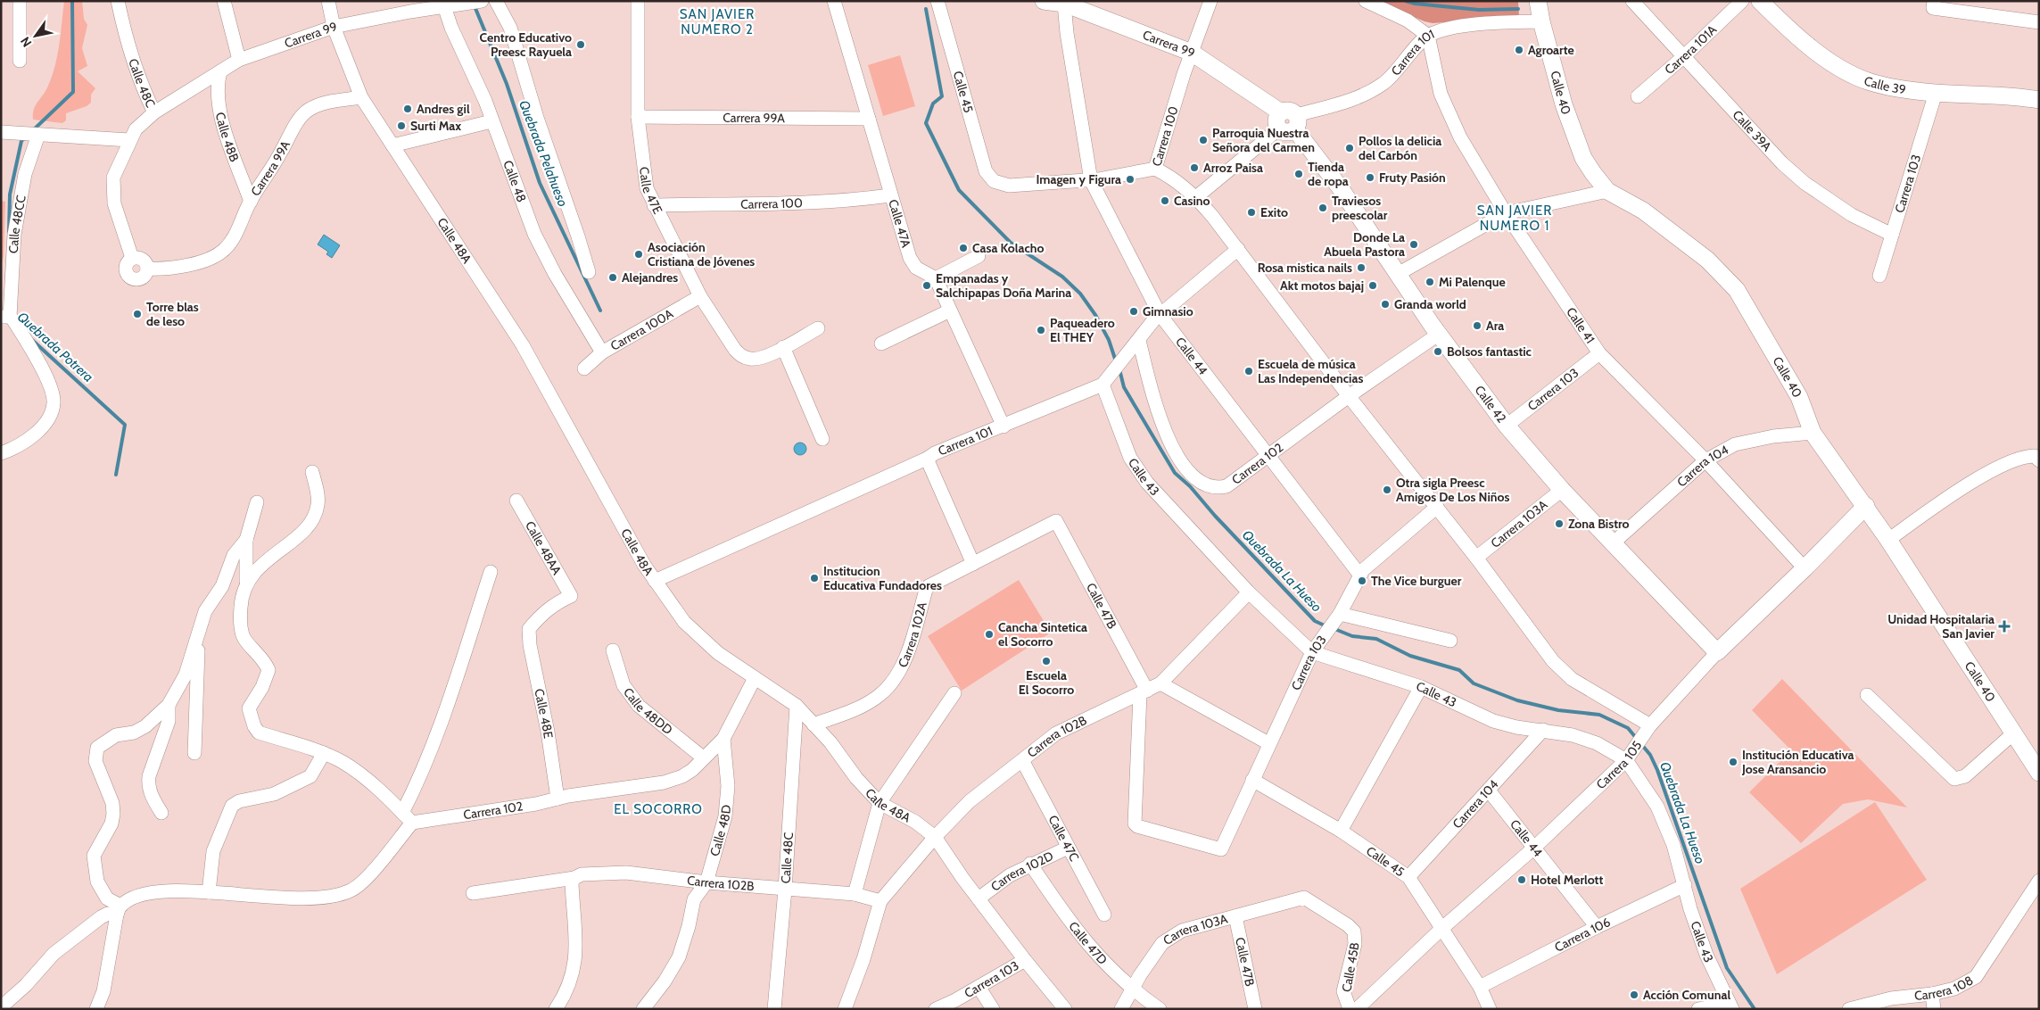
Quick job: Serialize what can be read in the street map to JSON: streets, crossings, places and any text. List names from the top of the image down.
{
  "streets": {
    "street": [
      "Carrera 99",
      "Carrera 101A",
      "Carrera 101",
      "Calle 48C",
      "Calle 39",
      "Calle 45",
      "Calle 40",
      "Carrera 99A",
      "Calle 39A",
      "Carrera 100",
      "Calle 48B",
      "Calle 48",
      "Carrera 103",
      "Calle 47E",
      "Calle 47A",
      "Calle 48CC",
      "Calle 48A",
      "Calle 41",
      "Carrera 100A",
      "Calle 44",
      "Calle 42",
      "Carrera 102",
      "Carrera 104",
      "Calle 43",
      "Carrera 103A",
      "Calle 48AA",
      "Calle 47B",
      "Carrera 102A",
      "Calle 48DD",
      "Calle 48E",
      "Carrera 102B",
      "Carrera 105",
      "Calle 48D",
      "Calle 47C",
      "Carrera 102D",
      "Carrera 106",
      "Calle 47D",
      "Calle 45B",
      "Carrera 108"
    ]
  },
  "crossings": [
    ["Carrera 99", "Carrera 101"],
    ["Carrera 99", "Calle 48C"],
    ["Carrera 99", "Carrera 100"],
    ["Carrera 99", "Calle 48B"],
    ["Carrera 99", "Calle 48"],
    ["Carrera 99", "Calle 48A"],
    ["Carrera 99", "Calle 44"],
    ["Carrera 99", "Calle 42"],
    ["Carrera 101A", "Calle 39A"],
    ["Carrera 101", "Calle 40"],
    ["Carrera 101", "Calle 48A"],
    ["Carrera 101", "Calle 41"],
    ["Carrera 101", "Calle 44"],
    ["Carrera 101", "Calle 42"],
    ["Carrera 101", "Carrera 102"],
    ["Carrera 101", "Calle 43"],
    ["Calle 48C", "Carrera 99A"],
    ["Calle 48C", "Calle 48A"],
    ["Calle 48C", "Carrera 102B"],
    ["Calle 39", "Carrera 103"],
    ["Calle 45", "Carrera 100"],
    ["Calle 45", "Carrera 103"],
    ["Calle 45", "Carrera 104"],
    ["Calle 45", "Carrera 105"],
    ["Calle 45", "Carrera 106"],
    ["Calle 40", "Carrera 104"],
    ["Calle 40", "Carrera 105"],
    ["Carrera 99A", "Calle 48B"],
    ["Carrera 99A", "Calle 47E"],
    ["Carrera 99A", "Calle 47A"],
    ["Carrera 99A", "Calle 48A"],
    ["Calle 39A", "Carrera 103"],
    ["Carrera 100", "Calle 47E"],
    ["Carrera 100", "Calle 47A"],
    ["Carrera 100", "Calle 44"],
    ["Calle 48", "Carrera 100A"],
    ["Carrera 103", "Calle 48A"],
    ["Carrera 103", "Calle 41"],
    ["Carrera 103", "Calle 44"],
    ["Carrera 103", "Calle 42"],
    ["Carrera 103", "Calle 43"],
    ["Carrera 103", "Calle 47B"],
    ["Carrera 103", "Carrera 102B"],
    ["Calle 47E", "Carrera 100A"],
    ["Calle 48A", "Carrera 102"],
    ["Calle 48A", "Carrera 102A"],
    ["Calle 48A", "Carrera 102B"],
    ["Calle 48A", "Carrera 102D"],
    ["Calle 41", "Carrera 104"],
    ["Calle 41", "Carrera 105"],
    ["Calle 44", "Carrera 102"],
    ["Calle 44", "Carrera 104"],
    ["Calle 44", "Carrera 105"],
    ["Calle 44", "Carrera 106"],
    ["Calle 42", "Carrera 102"],
    ["Calle 42", "Carrera 104"],
    ["Calle 42", "Carrera 103A"],
    ["Calle 42", "Carrera 105"],
    ["Carrera 102", "Calle 48DD"],
    ["Carrera 102", "Calle 48E"],
    ["Carrera 102", "Calle 48D"],
    ["Carrera 104", "Calle 43"],
    ["Calle 43", "Carrera 102B"],
    ["Calle 43", "Carrera 105"],
    ["Calle 43", "Carrera 106"],
    ["Carrera 103A", "Calle 47B"],
    ["Carrera 103A", "Calle 47D"],
    ["Carrera 103A", "Calle 45B"],
    ["Calle 48AA", "Calle 48E"],
    ["Calle 47B", "Carrera 102A"],
    ["Calle 47B", "Carrera 102B"],
    ["Carrera 102B", "Calle 48D"],
    ["Carrera 102B", "Calle 47C"],
    ["Calle 47C", "Carrera 102D"],
    ["Carrera 102D", "Calle 47D"]
  ],
  "districts": ["SAN JAVIER NUMERO 2", "SAN JAVIER NUMERO 1", "EL SOCORRO"],
  "water": ["Quebrada Pelahueso", "Quebrada Potrera", "Quebrada La Hueso"],
  "places": {
    "other": [
      "Centro Educativo Preesc Rayuela",
      "Agroarte",
      "Andres gil",
      "Surti Max",
      "Parroquia Nuestra Señora del Carmen",
      "Pollos la delicia del Carbón",
      "Arroz Paisa",
      "Tienda de ropa",
      "Fruty Pasión",
      "Imagen y Figura",
      "Casino",
      "Traviesos preescolar",
      "Exito",
      "Donde La Abuela Pastora",
      "Casa Kolacho",
      "Asociación Cristiana de Jóvenes",
      "Rosa mistica nails",
      "Alejandres",
      "Mi Palenque",
      "Empanadas y Salchipapas Doña Marina",
      "Akt motos bajaj",
      "Granda world",
      "Gimnasio",
      "Torre blas de leso",
      "Ara",
      "Paqueadero El THEY",
      "Bolsos fantastic",
      "Escuela de música Las Independencias",
      "Otra sigla Preesc Amigos De Los Niños",
      "Zona Bistro",
      "Institucion Educativa Fundadores",
      "The Vice burguer",
      "Cancha Sintetica el Socorro",
      "Escuela El Socorro",
      "Institución Educativa Jose Aransancio",
      "Hotel Merlott",
      "Acción Comunal"
    ],
    "health": ["Unidad Hospitalaria San Javier"]
  },
  "north": "bottom left"
}
